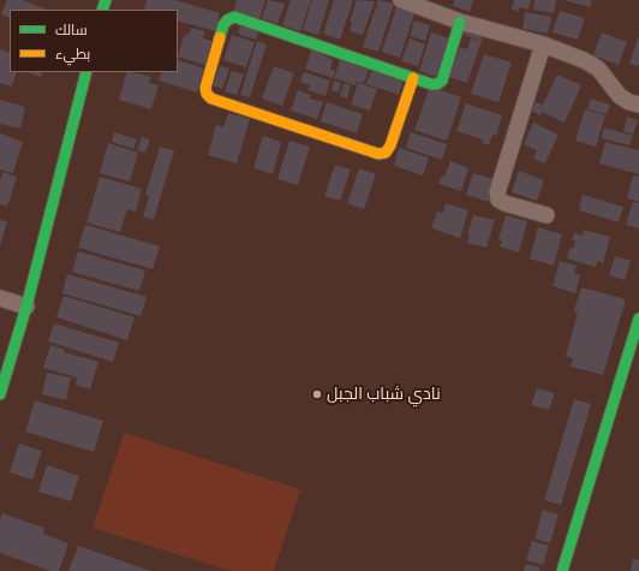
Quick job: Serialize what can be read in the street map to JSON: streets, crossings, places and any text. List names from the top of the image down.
{
  "places": ["نادي شباب الجبل"],
  "legend": ["سالك", "بطيء"]
}
